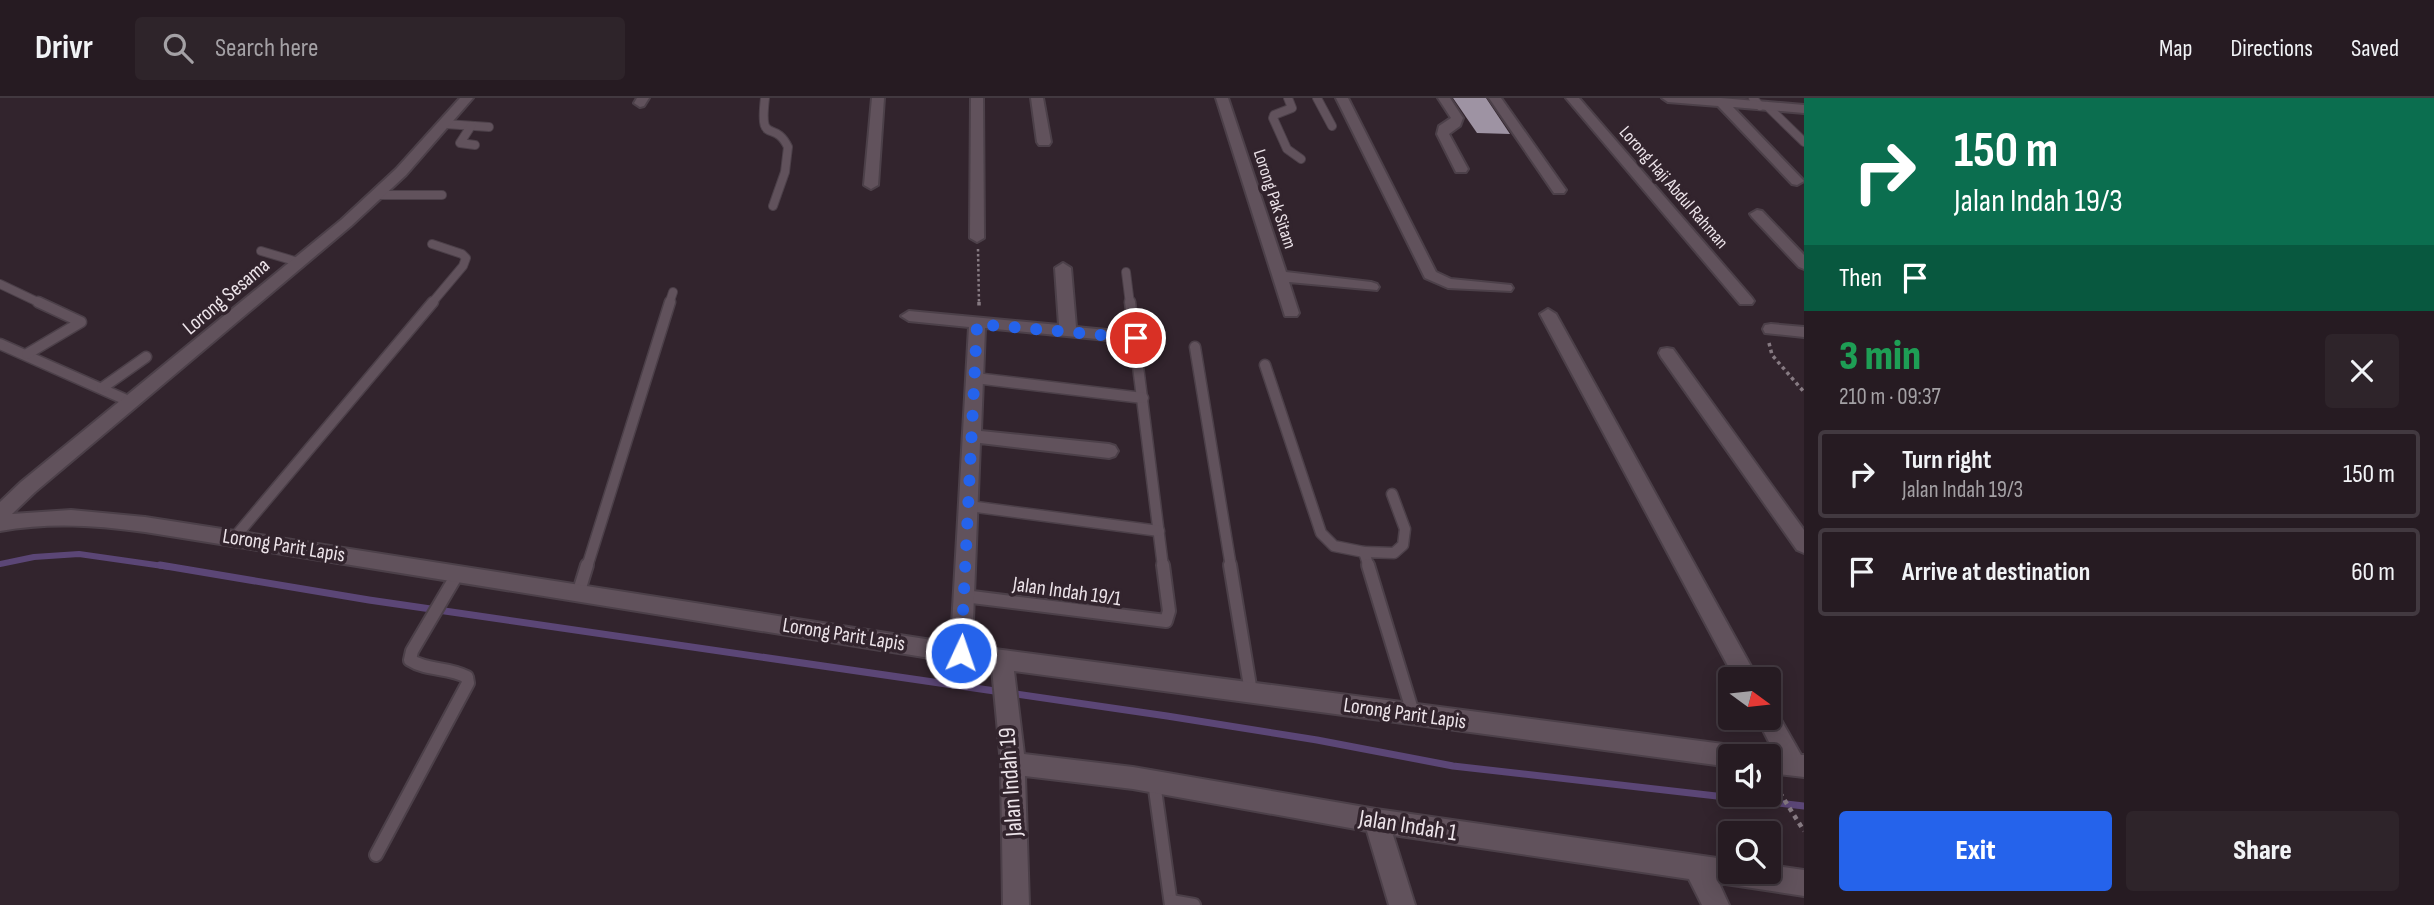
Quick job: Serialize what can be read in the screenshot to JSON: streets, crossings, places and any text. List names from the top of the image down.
{
  "streets": {
    "street": [
      "Lorong Haji Abdul Rahman",
      "Lorong Pak Sitam",
      "Lorong Sesama",
      "Lorong Parit Lapis",
      "Jalan Indah 19",
      "Jalan Indah 1"
    ],
    "lane": ["Jalan Indah 19/1"]
  },
  "crossings": [
    ["Lorong Parit Lapis", "Jalan Indah 19"],
    ["Jalan Indah 19", "Jalan Indah 1"]
  ],
  "north": "right",
  "page": {
    "header": "Drivr",
    "search": "Search here",
    "nav": ["Map", "Directions", "Saved"],
    "turn": ["150 m", "Jalan Indah 19/3"],
    "then": "Then",
    "heading": ["3 min", "210 m · 09:37"],
    "list": [
      {
        "name": "Turn right",
        "note": "Jalan Indah 19/3",
        "value": "150 m"
      },
      {
        "name": "Arrive at destination",
        "value": "60 m"
      }
    ],
    "buttons": ["Exit", "Share"]
  }
}
